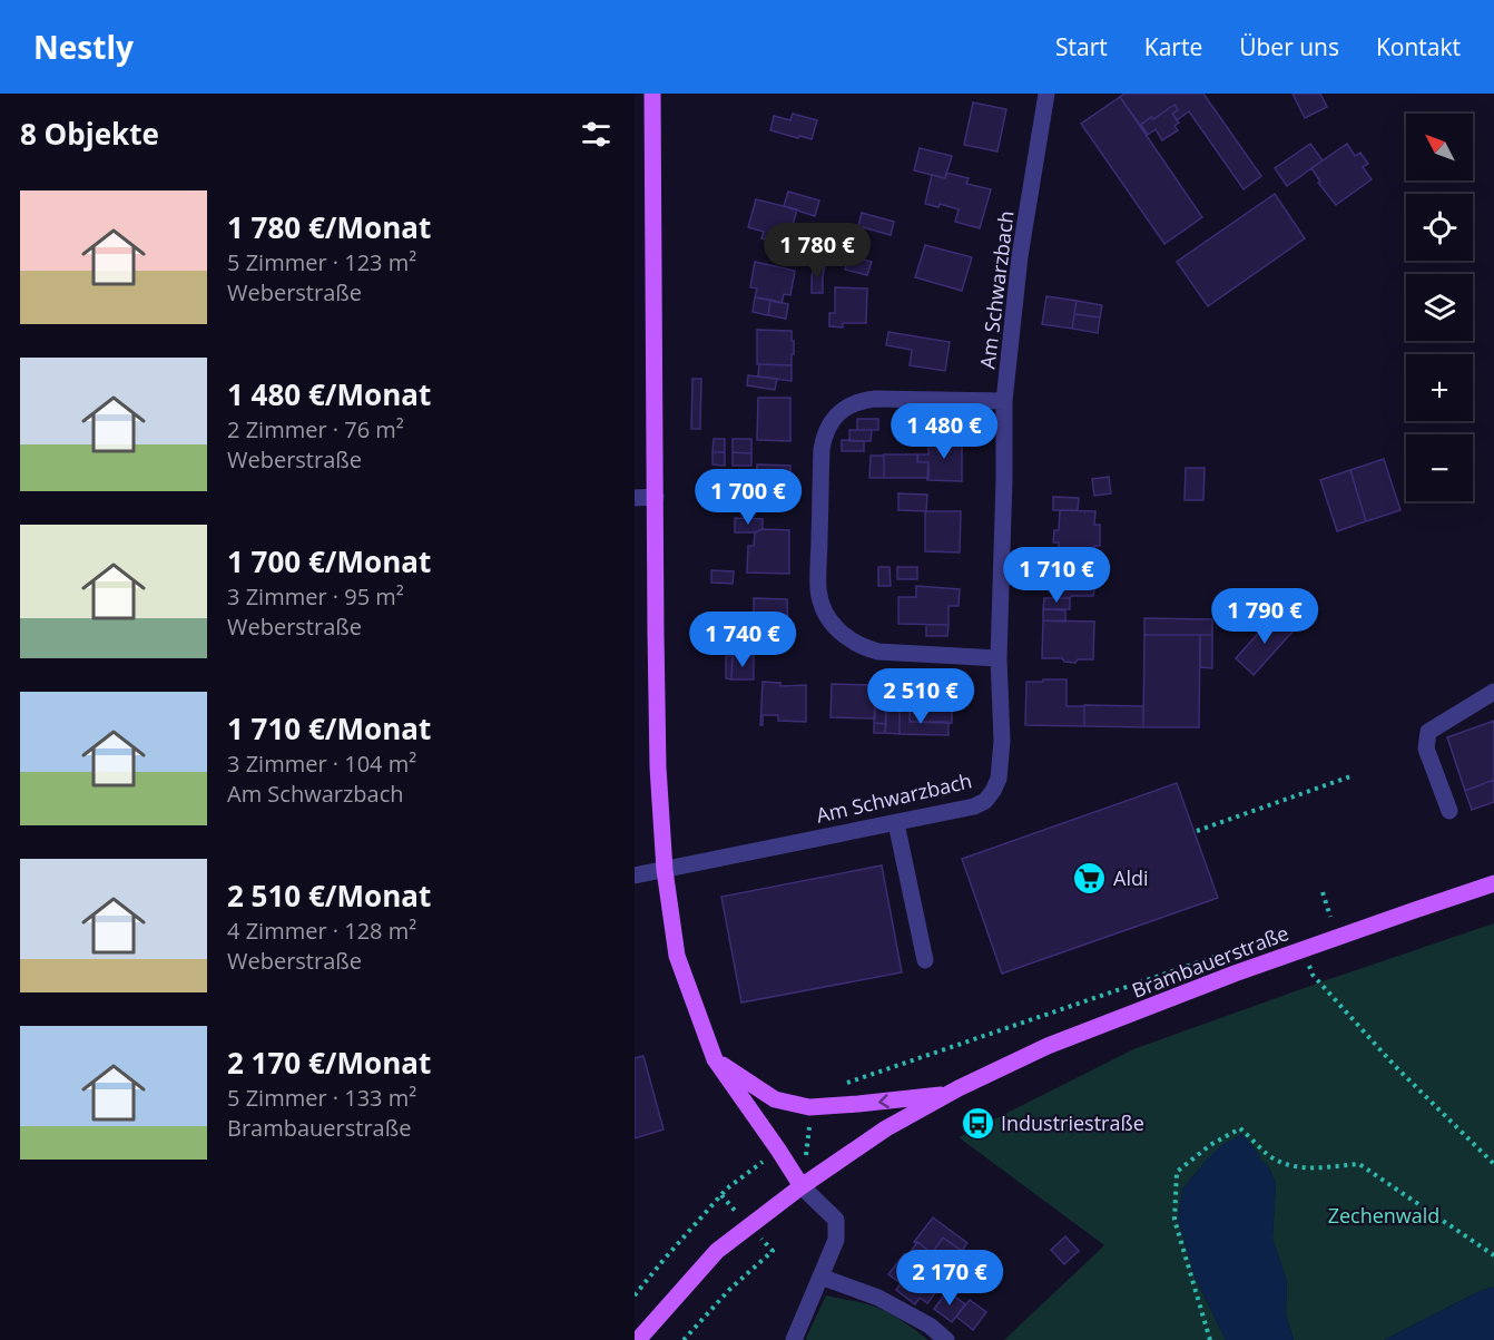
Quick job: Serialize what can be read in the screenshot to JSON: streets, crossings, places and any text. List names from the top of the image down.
{
  "streets": {
    "main road": ["Brambauerstraße"],
    "street": ["Am Schwarzbach"]
  },
  "parks": ["Zechenwald"],
  "places": {
    "supermarket": ["Aldi"],
    "bus stop": ["Industriestraße"]
  },
  "north": "top left",
  "page": {
    "header": "Nestly",
    "nav": [
      "Start",
      "Karte",
      "Über uns",
      "Kontakt"
    ],
    "heading": "8 Objekte",
    "map_buttons": ["+", "−"],
    "list": [
      {
        "name": "1 780 €/Monat",
        "note": "5 Zimmer · 123 m² · Weberstraße"
      },
      {
        "name": "1 480 €/Monat",
        "note": "2 Zimmer · 76 m² · Weberstraße"
      },
      {
        "name": "1 700 €/Monat",
        "note": "3 Zimmer · 95 m² · Weberstraße"
      },
      {
        "name": "1 710 €/Monat",
        "note": "3 Zimmer · 104 m² · Am Schwarzbach"
      },
      {
        "name": "2 510 €/Monat",
        "note": "4 Zimmer · 128 m² · Weberstraße"
      },
      {
        "name": "2 170 €/Monat",
        "note": "5 Zimmer · 133 m² · Brambauerstraße"
      }
    ],
    "price": [
      "1 780 €",
      "1 480 €",
      "1 700 €",
      "1 710 €",
      "1 790 €",
      "1 740 €",
      "2 510 €",
      "2 170 €"
    ]
  }
}
